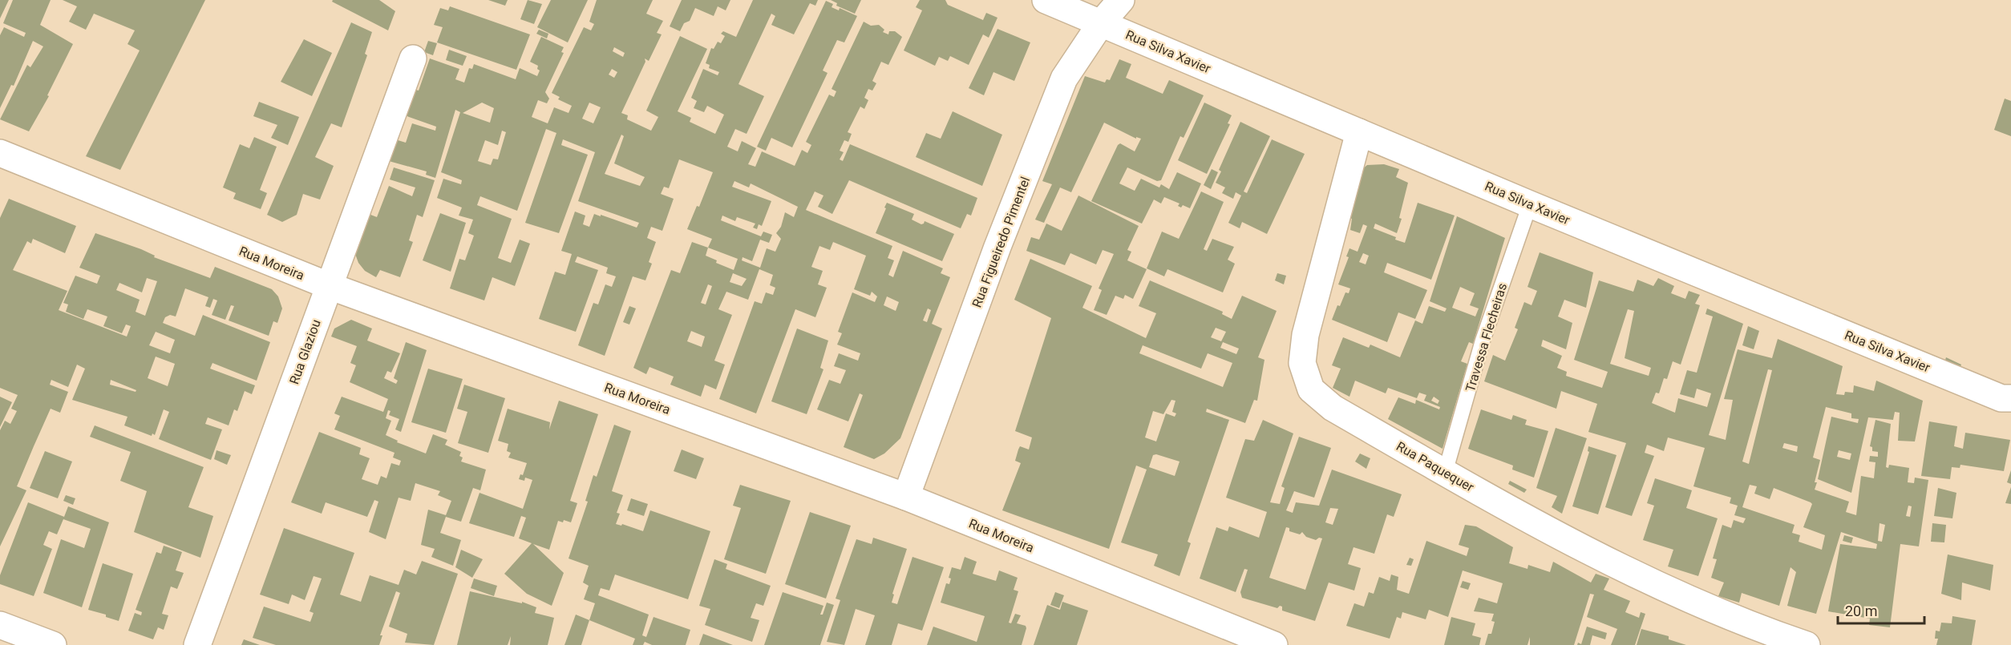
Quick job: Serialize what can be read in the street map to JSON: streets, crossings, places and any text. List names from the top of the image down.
{
  "streets": {
    "street": [
      "Rua Silva Xavier",
      "Rua Figueiredo Pimentel",
      "Rua Moreira",
      "Rua Glaziou",
      "Rua Paquequer"
    ],
    "lane": ["Travessa Flecheiras"]
  },
  "crossings": [
    ["Rua Silva Xavier", "Rua Figueiredo Pimentel"],
    ["Rua Silva Xavier", "Travessa Flecheiras"],
    ["Rua Silva Xavier", "Rua Paquequer"],
    ["Rua Figueiredo Pimentel", "Rua Moreira"],
    ["Rua Moreira", "Rua Glaziou"],
    ["Travessa Flecheiras", "Rua Paquequer"]
  ],
  "scale_bar": "20 m"
}
